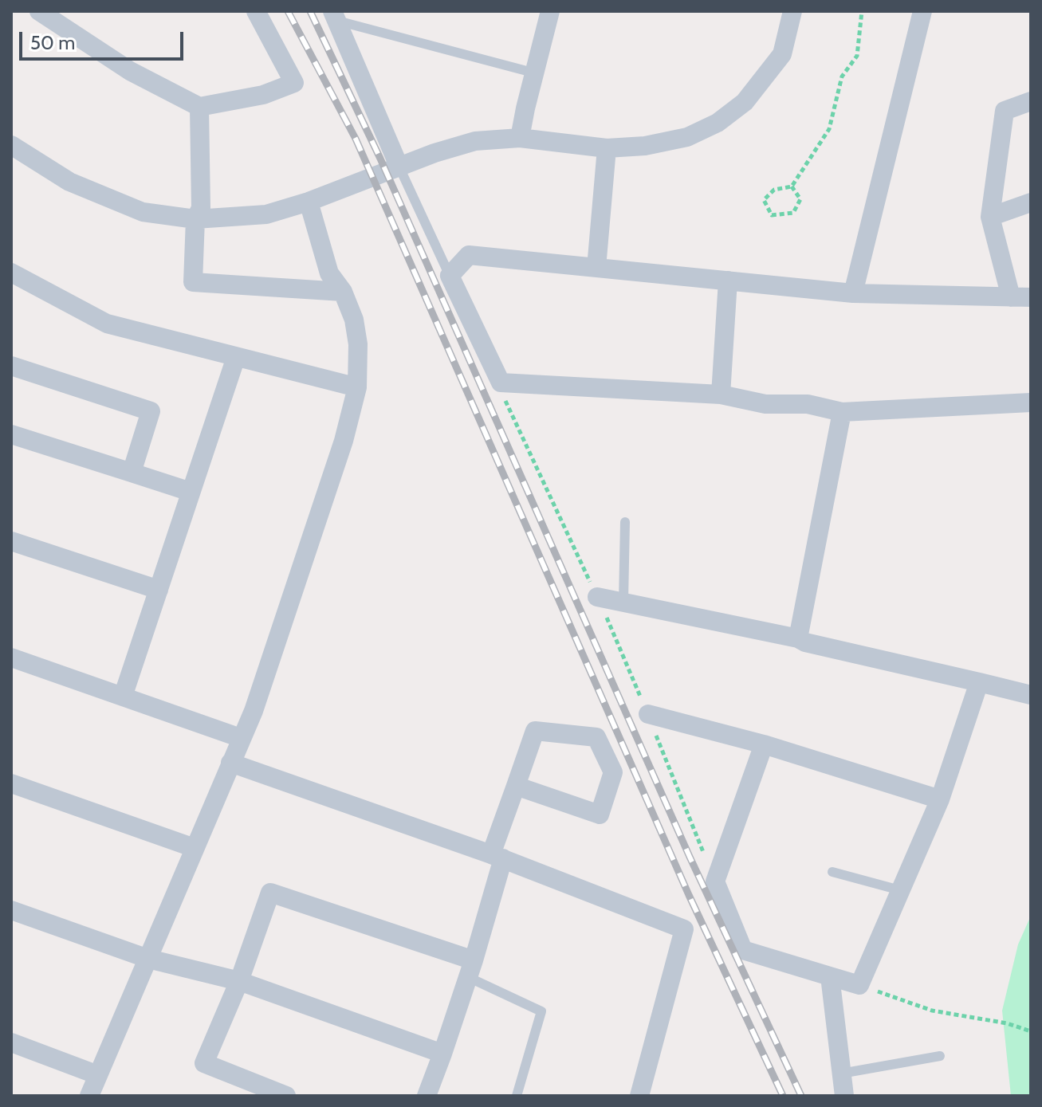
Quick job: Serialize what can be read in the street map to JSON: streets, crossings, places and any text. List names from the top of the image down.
{
  "scale_bar": "50 m"
}
